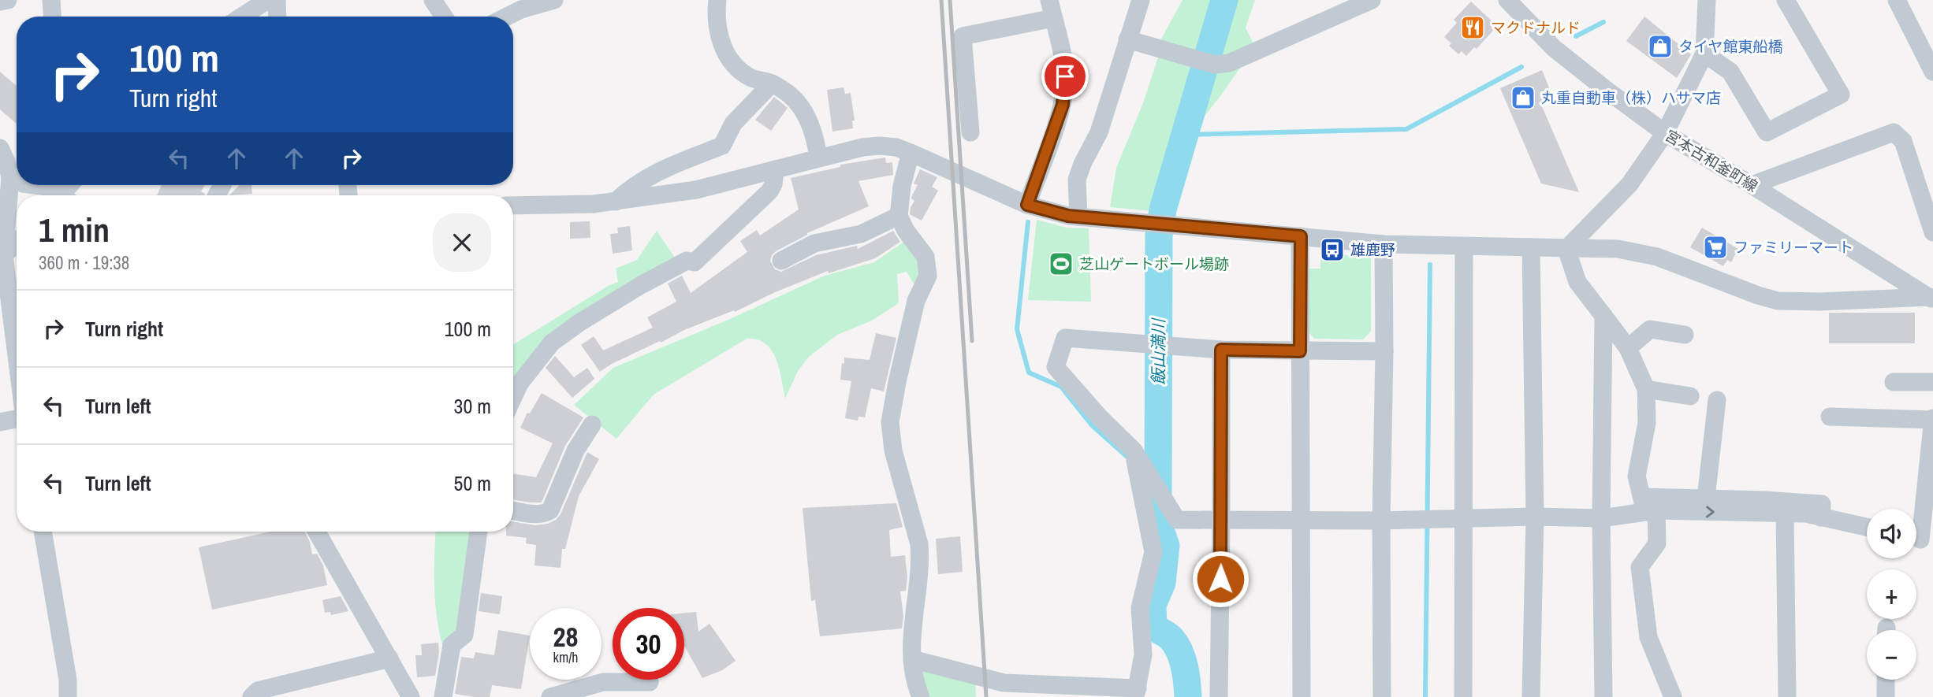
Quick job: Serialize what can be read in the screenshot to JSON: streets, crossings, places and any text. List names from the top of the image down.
{
  "streets": {
    "street": ["宮本古和釜町線"]
  },
  "water": ["飯山満川"],
  "places": {
    "restaurant": ["マクドナルド"],
    "shop": ["タイヤ館東船橋", "丸重自動車（株）ハサマ店"],
    "supermarket": ["ファミリーマート"],
    "bus stop": ["雄鹿野"],
    "sports": ["芝山ゲートボール場跡"]
  },
  "page": {
    "turn": ["100 m", "Turn right"],
    "heading": ["1 min", "360 m · 19:38"],
    "list": [
      {
        "name": "Turn right",
        "value": "100 m"
      },
      {
        "name": "Turn left",
        "value": "30 m"
      },
      {
        "name": "Turn left",
        "value": "50 m"
      }
    ],
    "map_buttons": ["+", "−"],
    "speed": "28 km/h",
    "limit": "30"
  }
}
